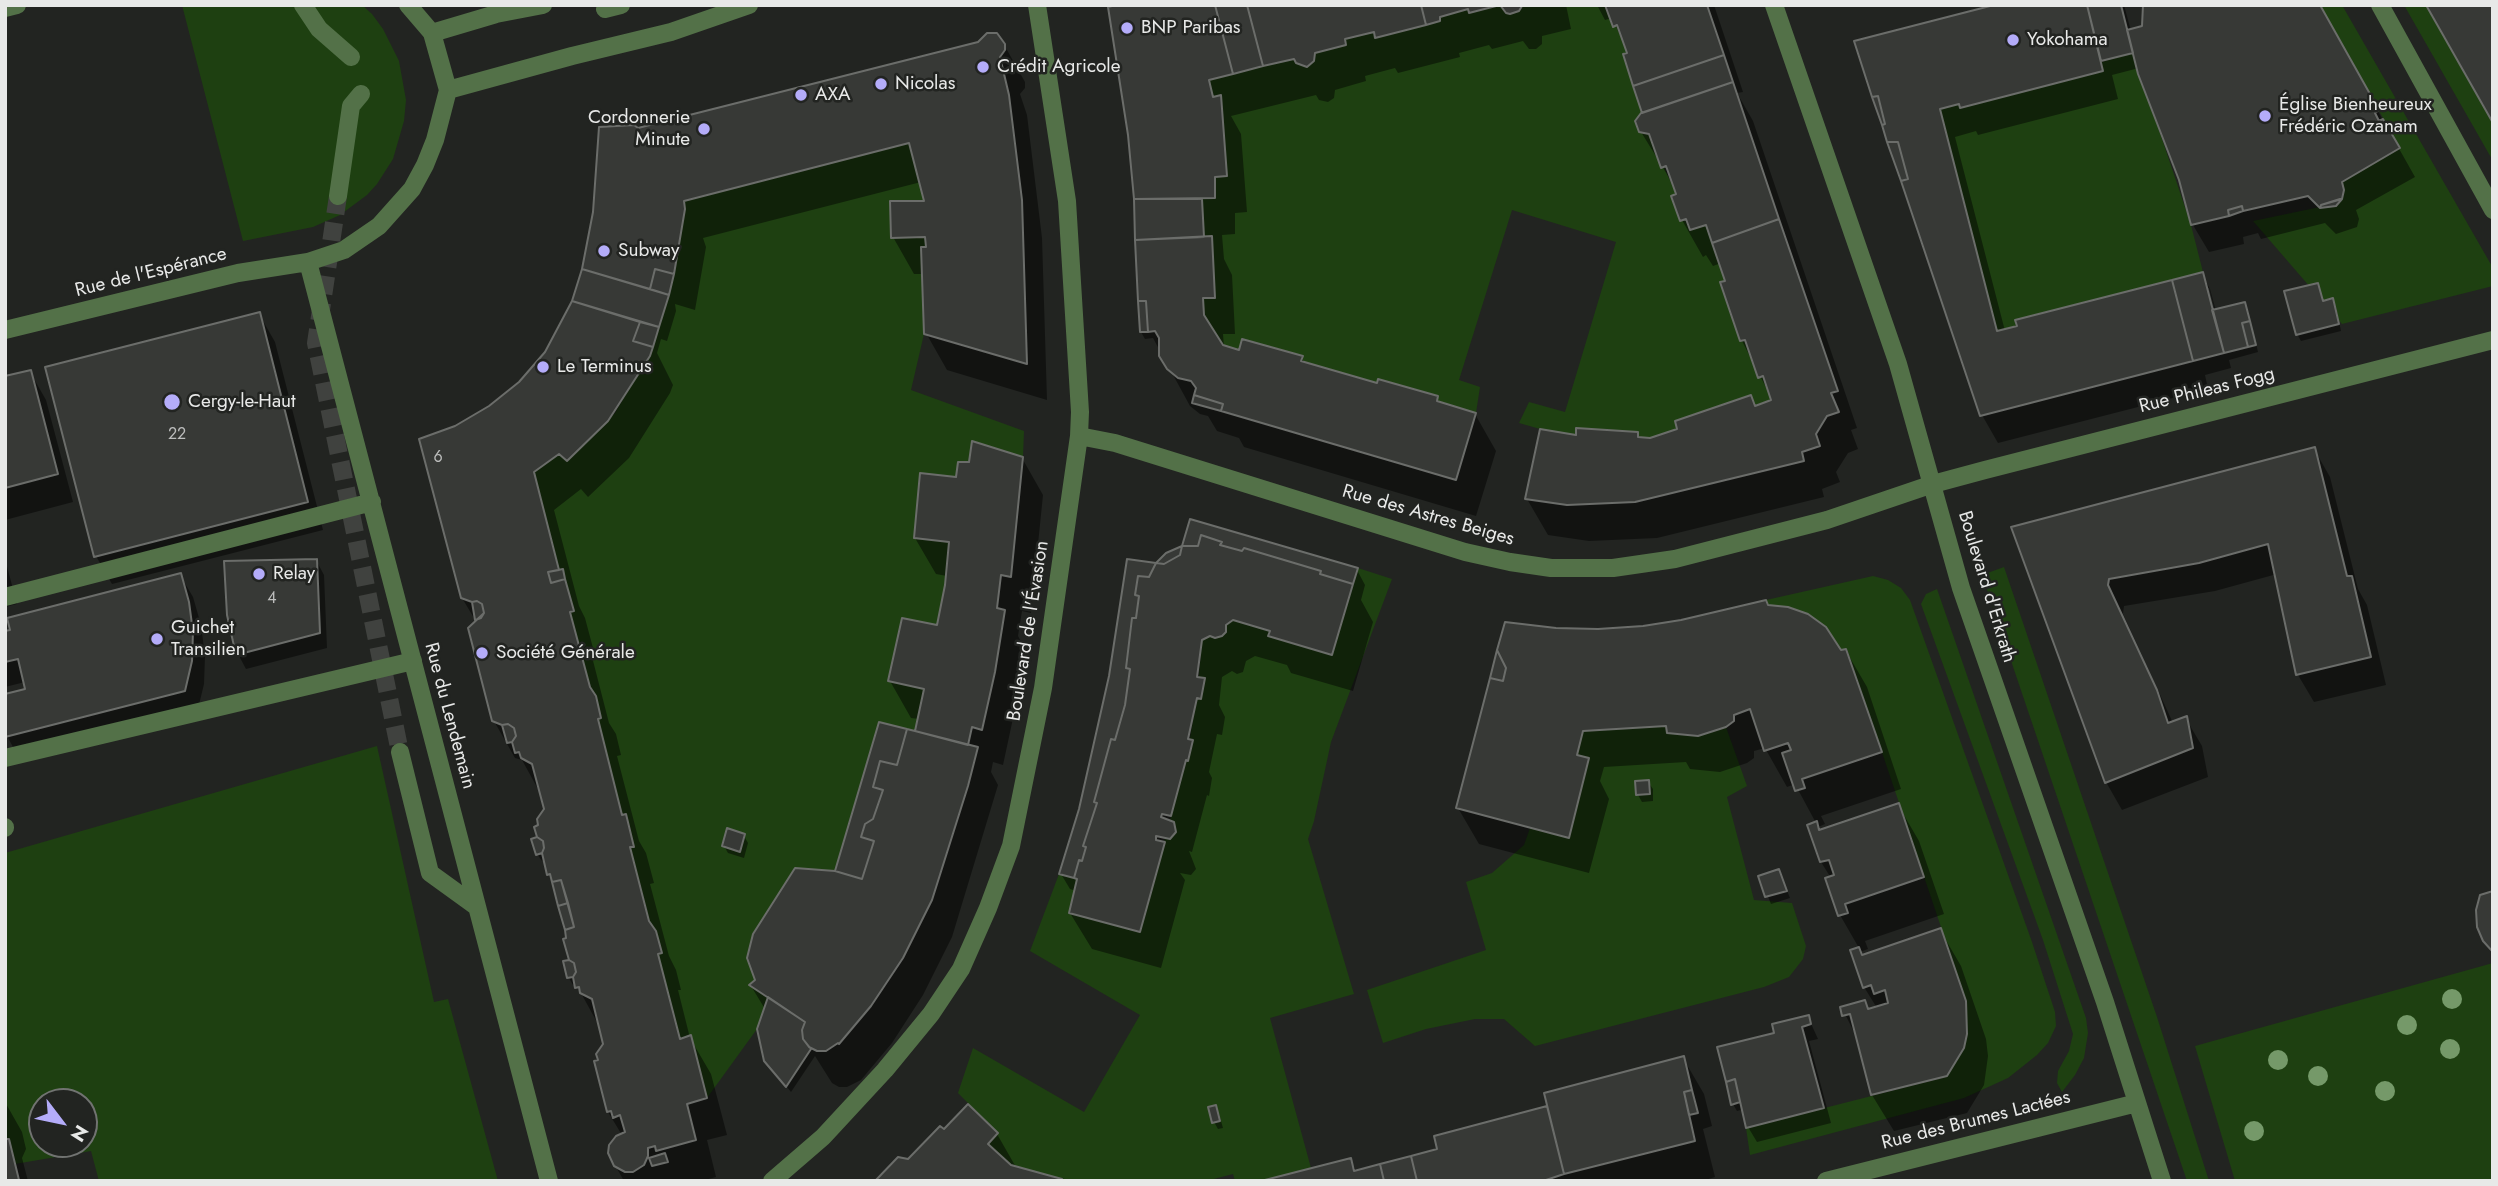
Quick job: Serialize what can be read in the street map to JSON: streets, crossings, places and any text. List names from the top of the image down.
{
  "streets": {
    "street": [
      "Rue de l'Espérance",
      "Rue Phileas Fogg",
      "Rue des Astres Beiges",
      "Boulevard d'Erkrath",
      "Boulevard de l'Évasion",
      "Rue du Lendemain",
      "Rue des Brumes Lactées"
    ]
  },
  "crossings": [
    ["Rue de l'Espérance", "Rue du Lendemain"],
    ["Rue Phileas Fogg", "Rue des Astres Beiges"],
    ["Rue Phileas Fogg", "Boulevard d'Erkrath"],
    ["Rue des Astres Beiges", "Boulevard d'Erkrath"],
    ["Rue des Astres Beiges", "Boulevard de l'Évasion"],
    ["Boulevard d'Erkrath", "Rue des Brumes Lactées"]
  ],
  "places": [
    "BNP Paribas",
    "Yokohama",
    "Crédit Agricole",
    "Nicolas",
    "AXA",
    "Église Bienheureux Frédéric Ozanam",
    "Cordonnerie Minute",
    "Subway",
    "Le Terminus",
    "Cergy-le-Haut",
    "Relay",
    "Guichet Transilien",
    "Société Générale"
  ],
  "house_numbers": ["22", "6", "4"],
  "north": "bottom right"
}
